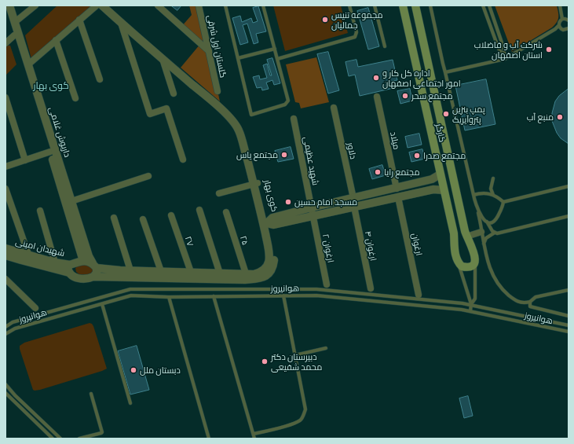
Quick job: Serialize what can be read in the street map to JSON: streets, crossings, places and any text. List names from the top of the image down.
{
  "streets": {
    "main road": ["کارگر"],
    "street": [
      "گلستان اول شرقی",
      "داریوش غلامی",
      "میلاد",
      "دلاور",
      "شهید عظیمی",
      "کوی بهار",
      "۲۵",
      "۲۷",
      "ارغوان",
      "ارغوان ۴",
      "شهیدان امینی",
      "ارغوان ۲"
    ],
    "lane": ["هوانیروز"]
  },
  "crossings": [
    ["داریوش غلامی", "کوی بهار"],
    ["داریوش غلامی", "شهیدان امینی"],
    ["شهید عظیمی", "ارغوان ۲"],
    ["کوی بهار", "۲۵"],
    ["کوی بهار", "۲۷"],
    ["کوی بهار", "شهیدان امینی"]
  ],
  "districts": ["کوی بهار"],
  "places": [
    "مجموعه تنیس جمالیان",
    "شرکت آب و فاضلاب استان اصفهان",
    "اداره کل کار و امور اجتماعی اصفهان",
    "مجتمع سحر",
    "پمپ بنزین پتروآیریک",
    "منبع آب",
    "مجتمع یاس",
    "مجتمع صدرا",
    "مجتمع رایا",
    "مسجد امام حسین",
    "دبیرستان دکتر محمد شفیعی",
    "دبستان ملل"
  ]
}
